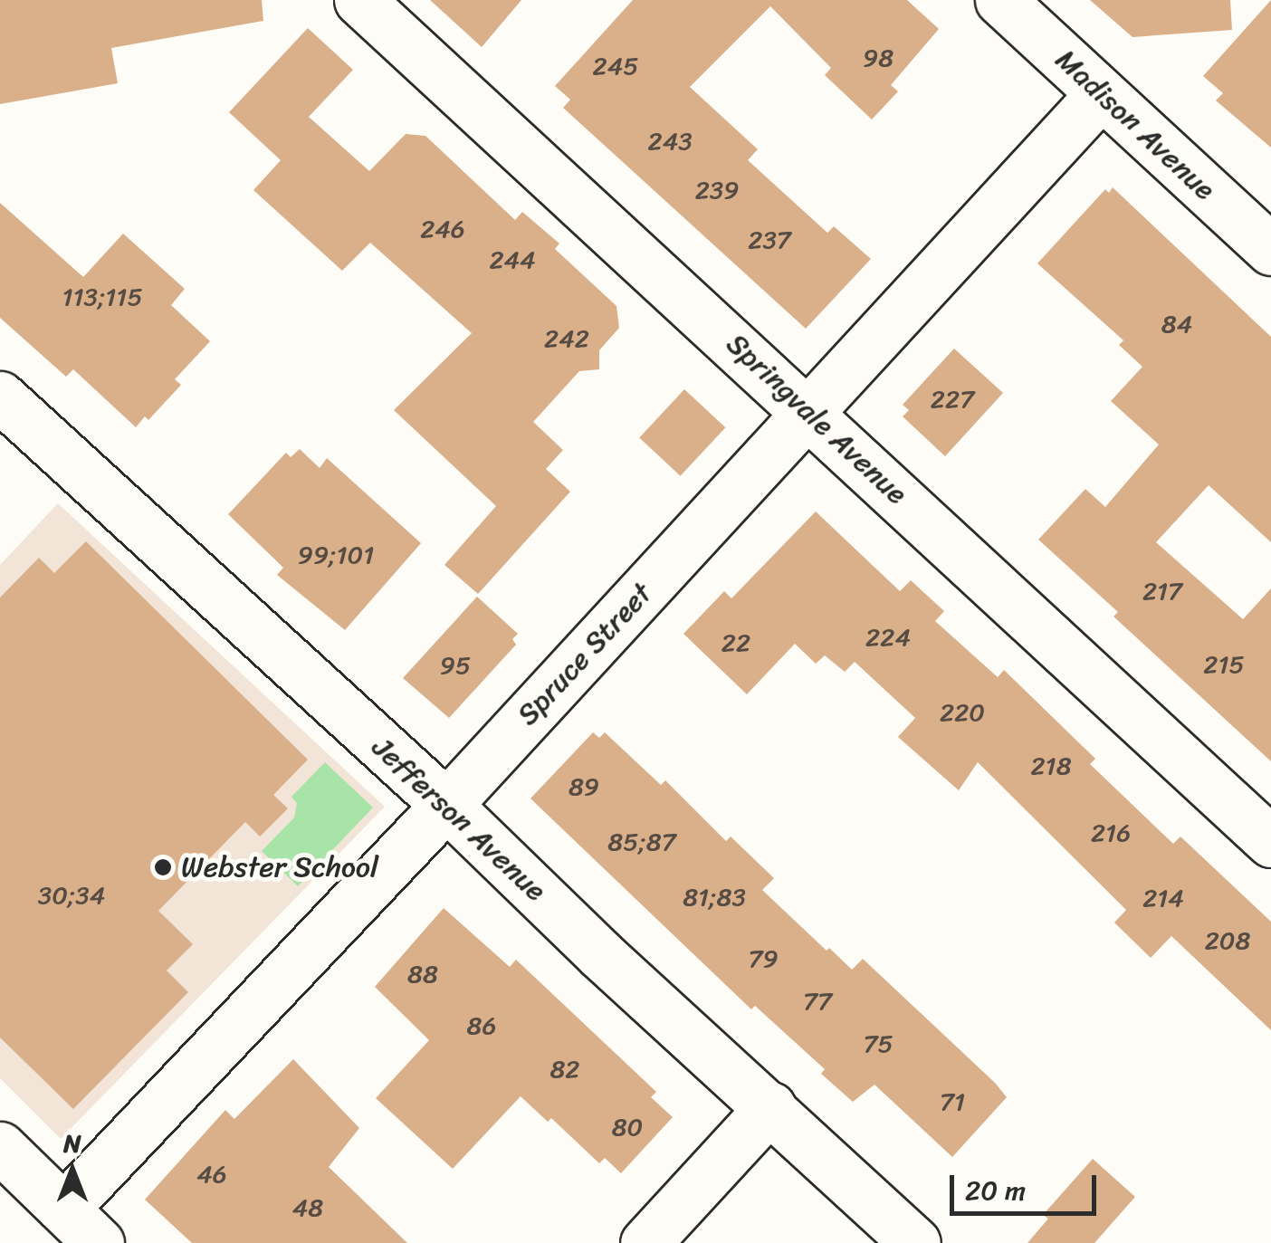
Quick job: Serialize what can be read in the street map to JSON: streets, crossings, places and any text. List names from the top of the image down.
{
  "streets": {
    "street": [
      "Madison Avenue",
      "Springvale Avenue",
      "Spruce Street",
      "Jefferson Avenue"
    ]
  },
  "crossings": [
    ["Madison Avenue", "Spruce Street"],
    ["Springvale Avenue", "Spruce Street"],
    ["Spruce Street", "Jefferson Avenue"]
  ],
  "places": ["Webster School"],
  "house_numbers": [
    "98",
    "245",
    "243",
    "239",
    "246",
    "237",
    "244",
    "113;115",
    "84",
    "242",
    "227",
    "99;101",
    "217",
    "224",
    "22",
    "215",
    "95",
    "220",
    "218",
    "89",
    "216",
    "85;87",
    "30;34",
    "81;83",
    "214",
    "208",
    "79",
    "88",
    "77",
    "86",
    "75",
    "82",
    "71",
    "80",
    "46",
    "48"
  ],
  "scale_bar": "20 m",
  "north": "top"
}
